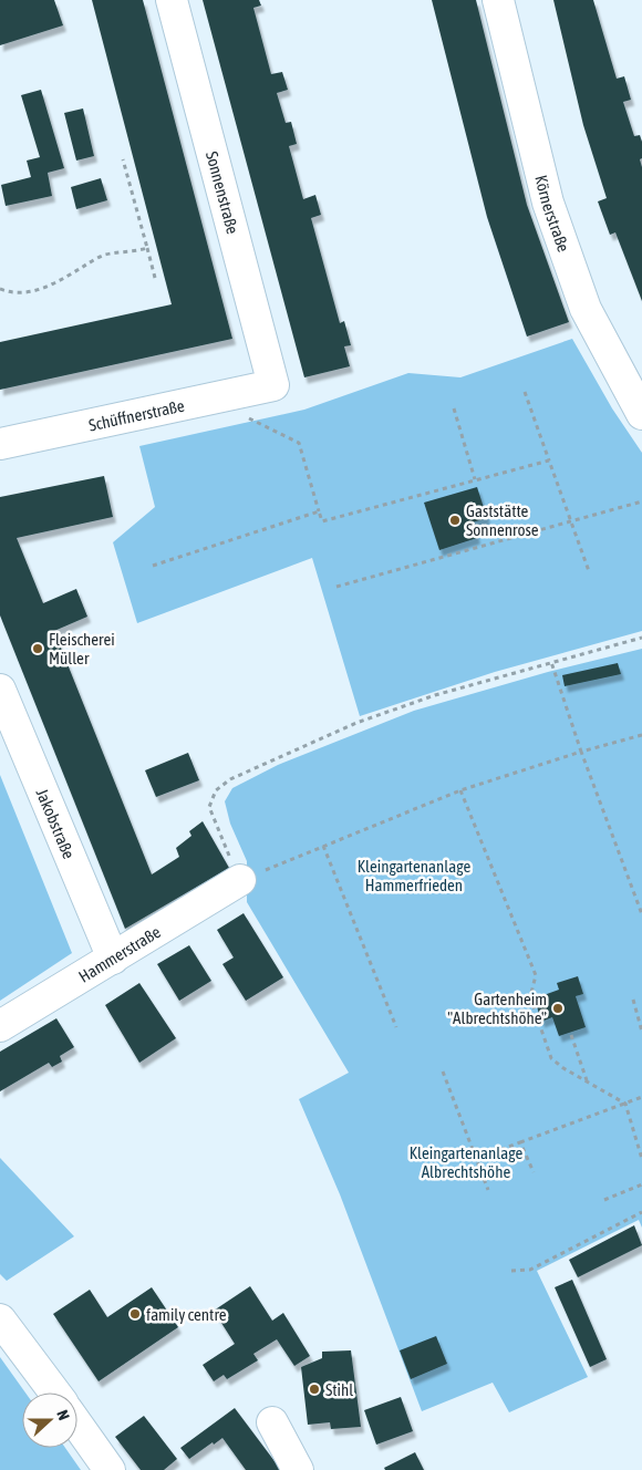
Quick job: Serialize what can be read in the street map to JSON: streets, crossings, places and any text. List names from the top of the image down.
{
  "streets": {
    "street": [
      "Sonnenstraße",
      "Körnerstraße",
      "Schüffnerstraße",
      "Jakobstraße",
      "Hammerstraße"
    ]
  },
  "crossings": [
    ["Sonnenstraße", "Schüffnerstraße"],
    ["Jakobstraße", "Hammerstraße"]
  ],
  "parks": ["Kleingartenanlage Hammerfrieden", "Kleingartenanlage Albrechtshöhe"],
  "places": [
    "Gaststätte Sonnenrose",
    "Fleischerei Müller",
    "Gartenheim \"Albrechtshöhe\"",
    "family centre",
    "Stihl"
  ],
  "north": "right"
}
